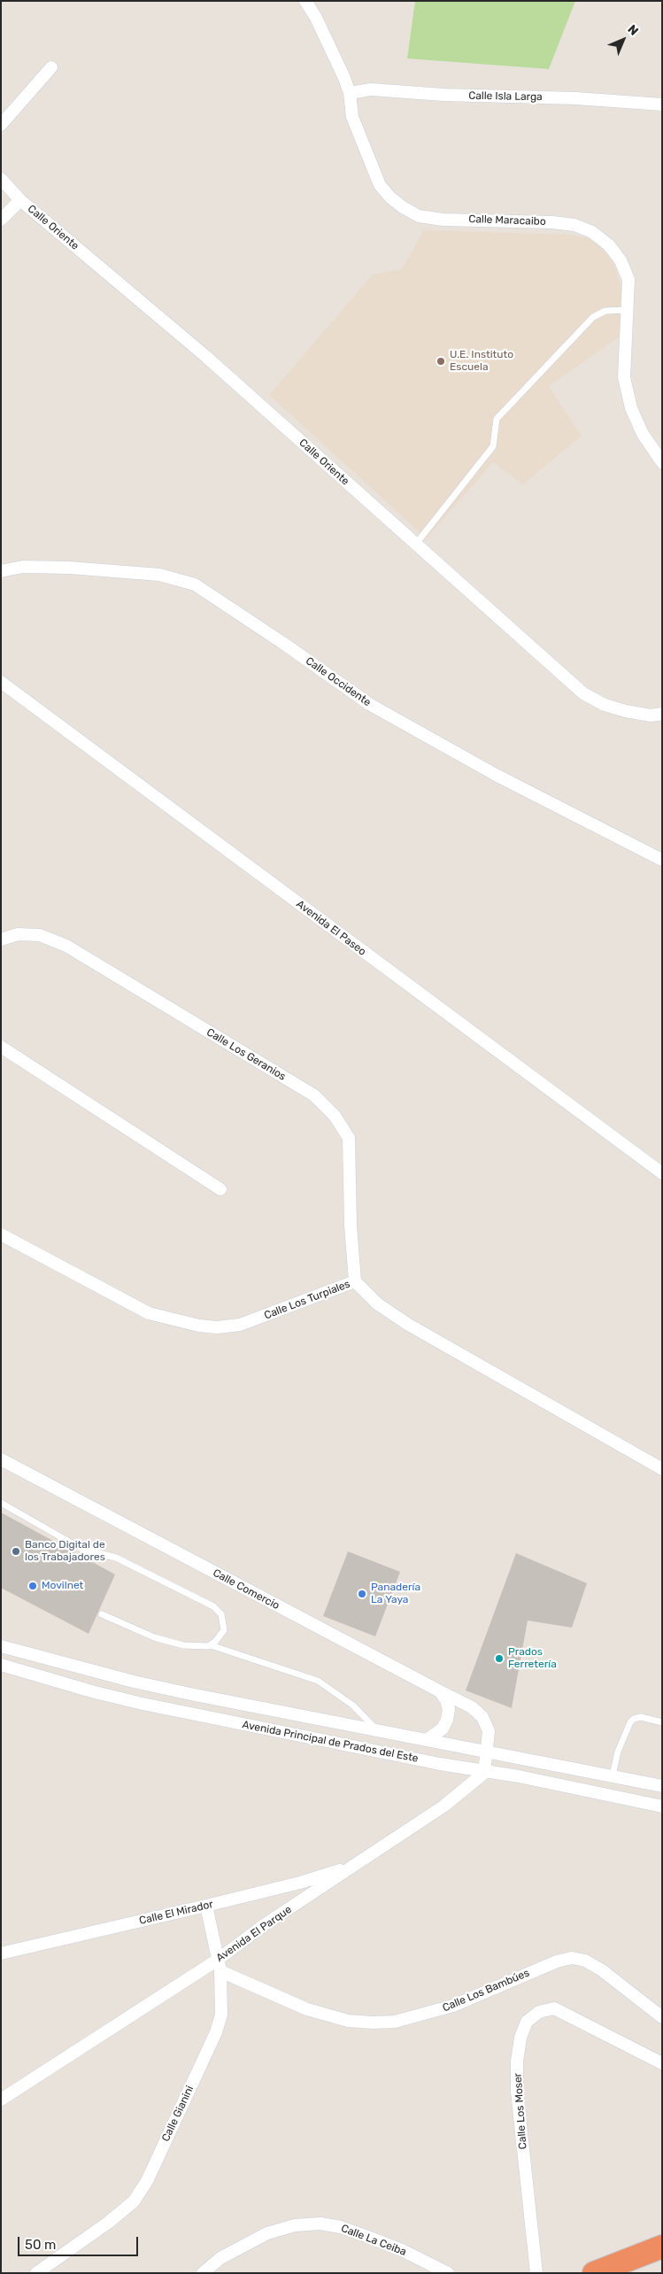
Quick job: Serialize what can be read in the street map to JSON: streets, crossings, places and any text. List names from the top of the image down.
{
  "streets": {
    "street": [
      "Calle Isla Larga",
      "Calle Maracaibo",
      "Calle Oriente",
      "Calle Occidente",
      "Avenida El Paseo",
      "Calle Los Geranios",
      "Calle Los Turpiales",
      "Calle Comercio",
      "Avenida Principal de Prados del Este",
      "Calle El Mirador",
      "Avenida El Parque",
      "Calle Los Bambúes",
      "Calle Los Moser",
      "Calle Gianini",
      "Calle La Ceiba"
    ]
  },
  "crossings": [
    ["Calle Isla Larga", "Calle Maracaibo"],
    ["Calle Los Geranios", "Calle Los Turpiales"],
    ["Calle Comercio", "Avenida Principal de Prados del Este"],
    ["Avenida Principal de Prados del Este", "Avenida El Parque"],
    ["Calle El Mirador", "Avenida El Parque"],
    ["Calle El Mirador", "Calle Gianini"],
    ["Avenida El Parque", "Calle Los Bambúes"],
    ["Avenida El Parque", "Calle Gianini"],
    ["Calle Los Bambúes", "Calle Gianini"]
  ],
  "places": [
    "U.E. Instituto Escuela",
    "Banco Digital de los Trabajadores",
    "Movilnet",
    "Panadería La Yaya",
    "Prados Ferretería"
  ],
  "scale_bar": "50 m",
  "north": "top right"
}
